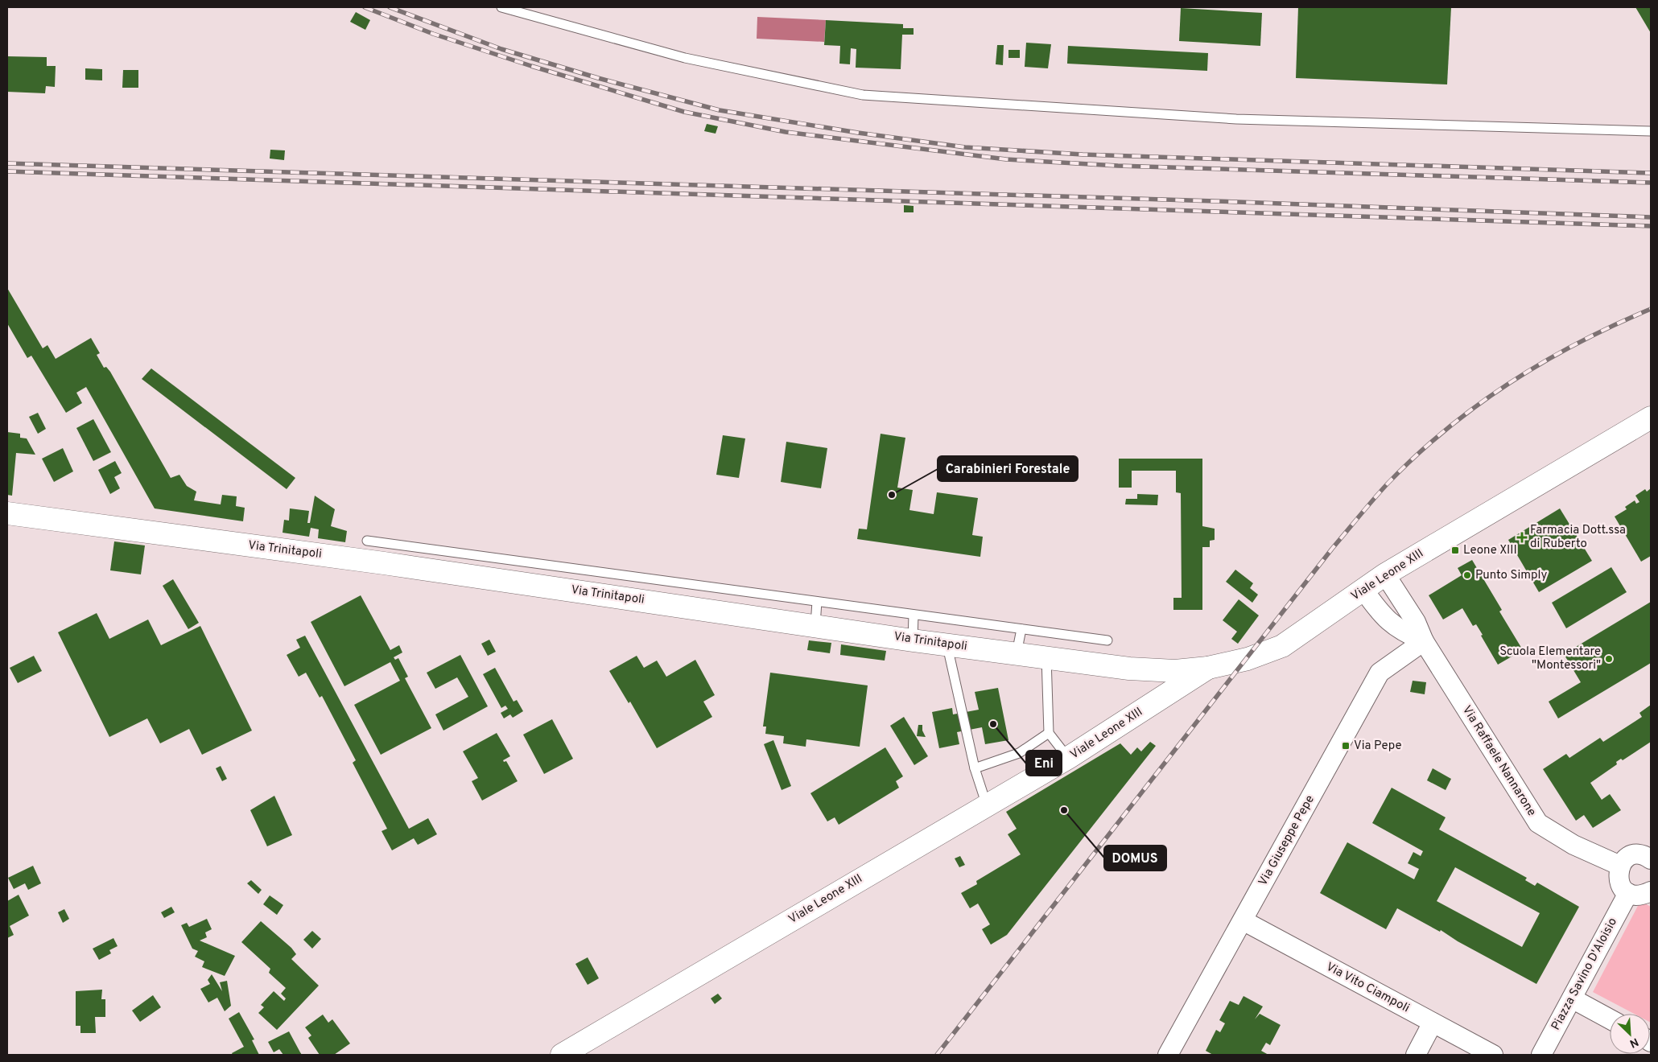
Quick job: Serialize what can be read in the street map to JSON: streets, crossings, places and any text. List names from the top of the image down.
{
  "streets": {
    "main road": ["Via Trinitapoli", "Viale Leone XIII"],
    "street": [
      "Via Raffaele Nannarone",
      "Via Giuseppe Pepe",
      "Piazza Savino D'Aloisio",
      "Via Vito Ciampoli"
    ]
  },
  "crossings": [
    ["Via Trinitapoli", "Viale Leone XIII"],
    ["Viale Leone XIII", "Via Raffaele Nannarone"],
    ["Via Raffaele Nannarone", "Via Giuseppe Pepe"],
    ["Via Giuseppe Pepe", "Via Vito Ciampoli"]
  ],
  "places": {
    "other": [
      "Carabinieri Forestale",
      "Punto Simply",
      "Scuola Elementare \"Montessori\"",
      "Eni",
      "DOMUS"
    ],
    "health": ["Farmacia Dott.ssa di Ruberto"],
    "transit": ["Leone XIII", "Via Pepe"]
  },
  "north": "bottom right"
}
